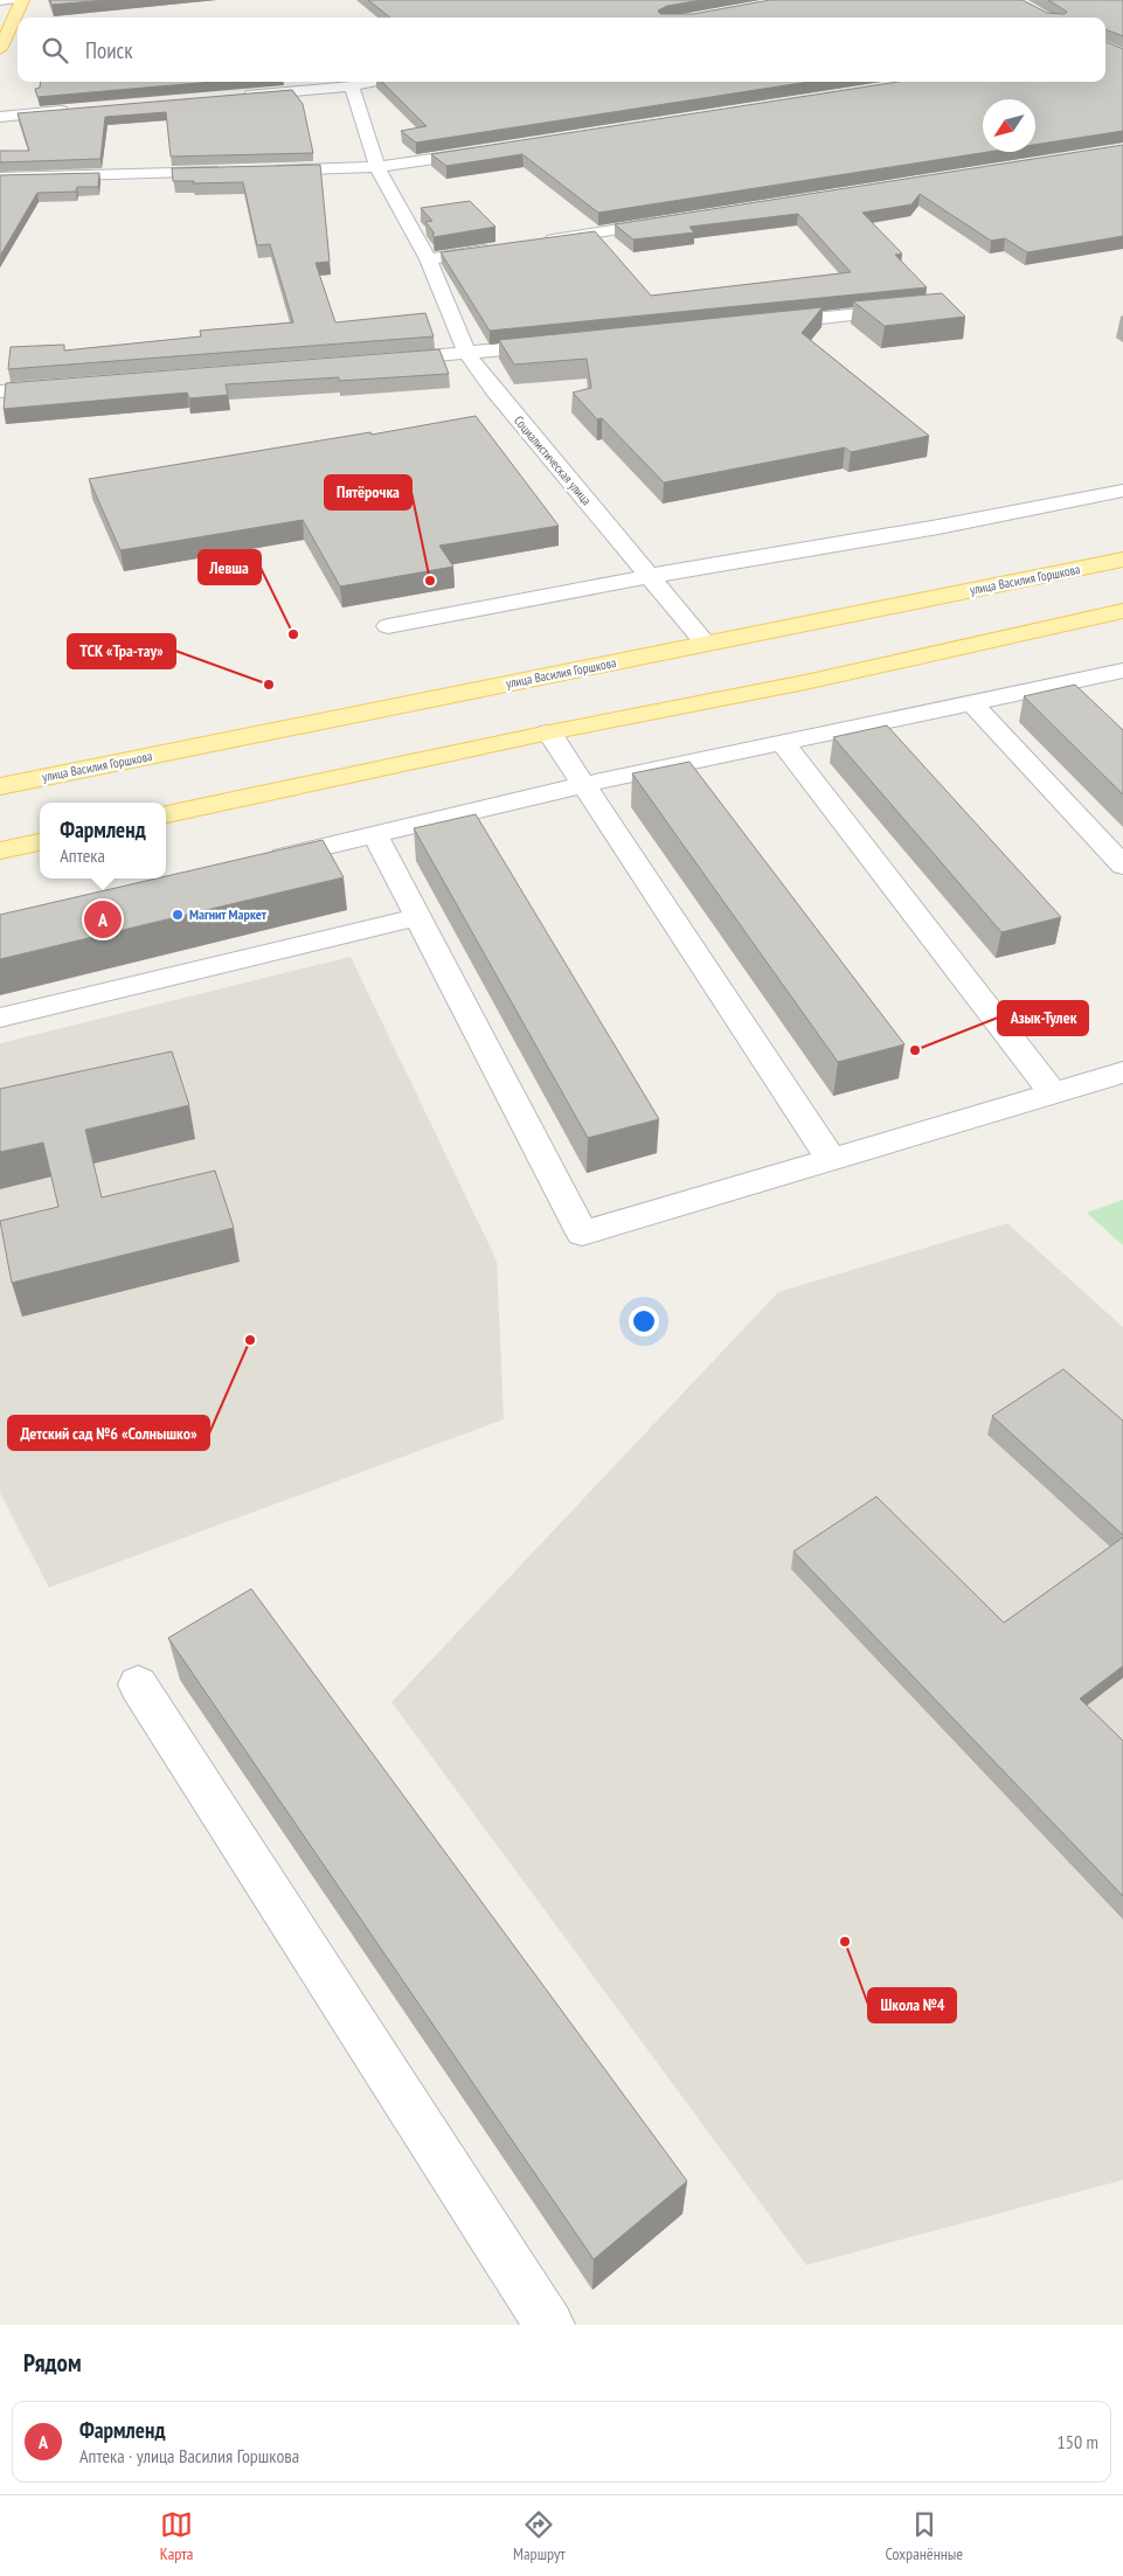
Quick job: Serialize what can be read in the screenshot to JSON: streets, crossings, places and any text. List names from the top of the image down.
{
  "streets": {
    "main road": ["улица Василия Горшкова"],
    "street": ["Социалистическая улица"]
  },
  "crossings": [
    ["Социалистическая улица", "улица Василия Горшкова"]
  ],
  "places": [
    "Пятёрочка",
    "Левша",
    "ТСК «Тра-тау»",
    "Магнит Маркет",
    "Азык-Тулек",
    "Детский сад №6 «Солнышко»",
    "Школа №4"
  ],
  "north": "bottom left",
  "page": {
    "search": "Поиск",
    "popup": ["Фармленд", "Аптека"],
    "pins": "A",
    "heading": "Рядом",
    "list": [
      {
        "mark": "A",
        "name": "Фармленд",
        "note": "Аптека · улица Василия Горшкова",
        "value": "150 m"
      }
    ],
    "nav": ["Карта", "Маршрут", "Сохранённые"]
  }
}
